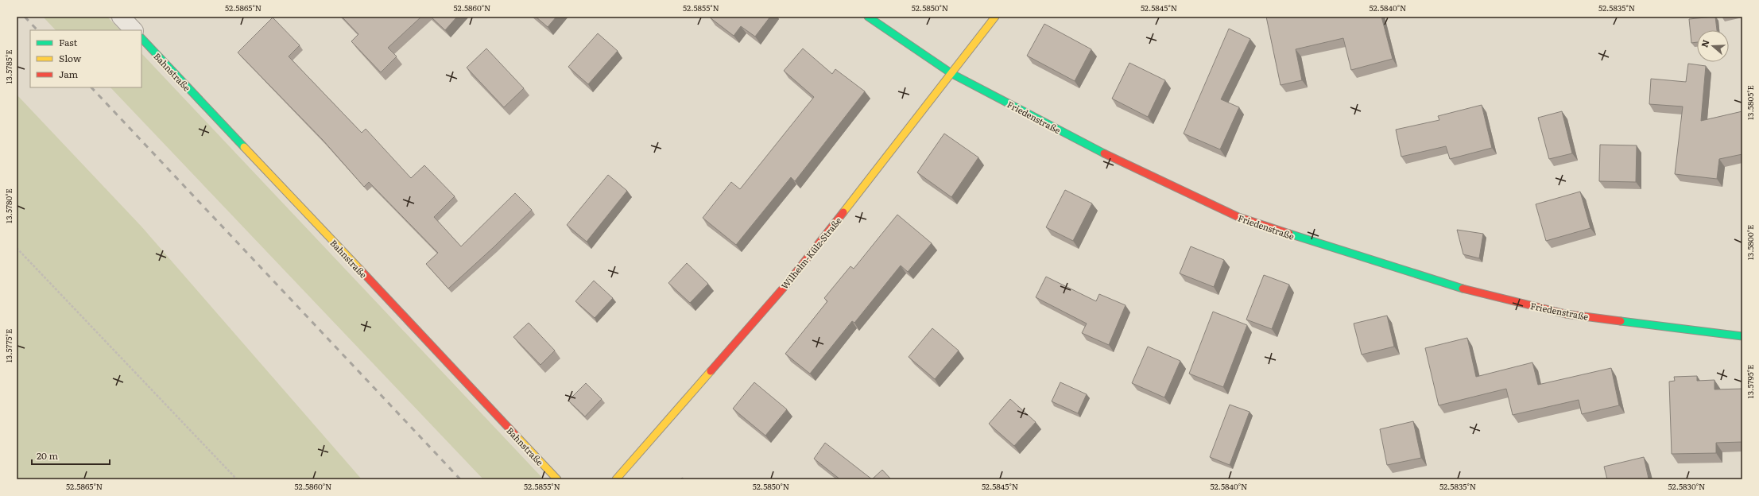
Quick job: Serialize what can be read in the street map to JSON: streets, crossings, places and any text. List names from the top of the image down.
{
  "streets": {
    "street": ["Bahnstraße", "Friedenstraße", "Wilhelm-Külz-Straße"]
  },
  "crossings": [
    ["Friedenstraße", "Wilhelm-Külz-Straße"]
  ],
  "legend": ["Fast", "Slow", "Jam"],
  "scale_bar": "20 m",
  "north": "left",
  "coordinates": [
    "52.5865°N",
    "52.5860°N",
    "52.5855°N",
    "52.5850°N",
    "52.5845°N",
    "52.5840°N",
    "52.5835°N",
    "13.5785°E",
    "13.5805°E",
    "13.5780°E",
    "13.5800°E",
    "13.5775°E",
    "13.5795°E",
    "52.5830°N"
  ]
}
